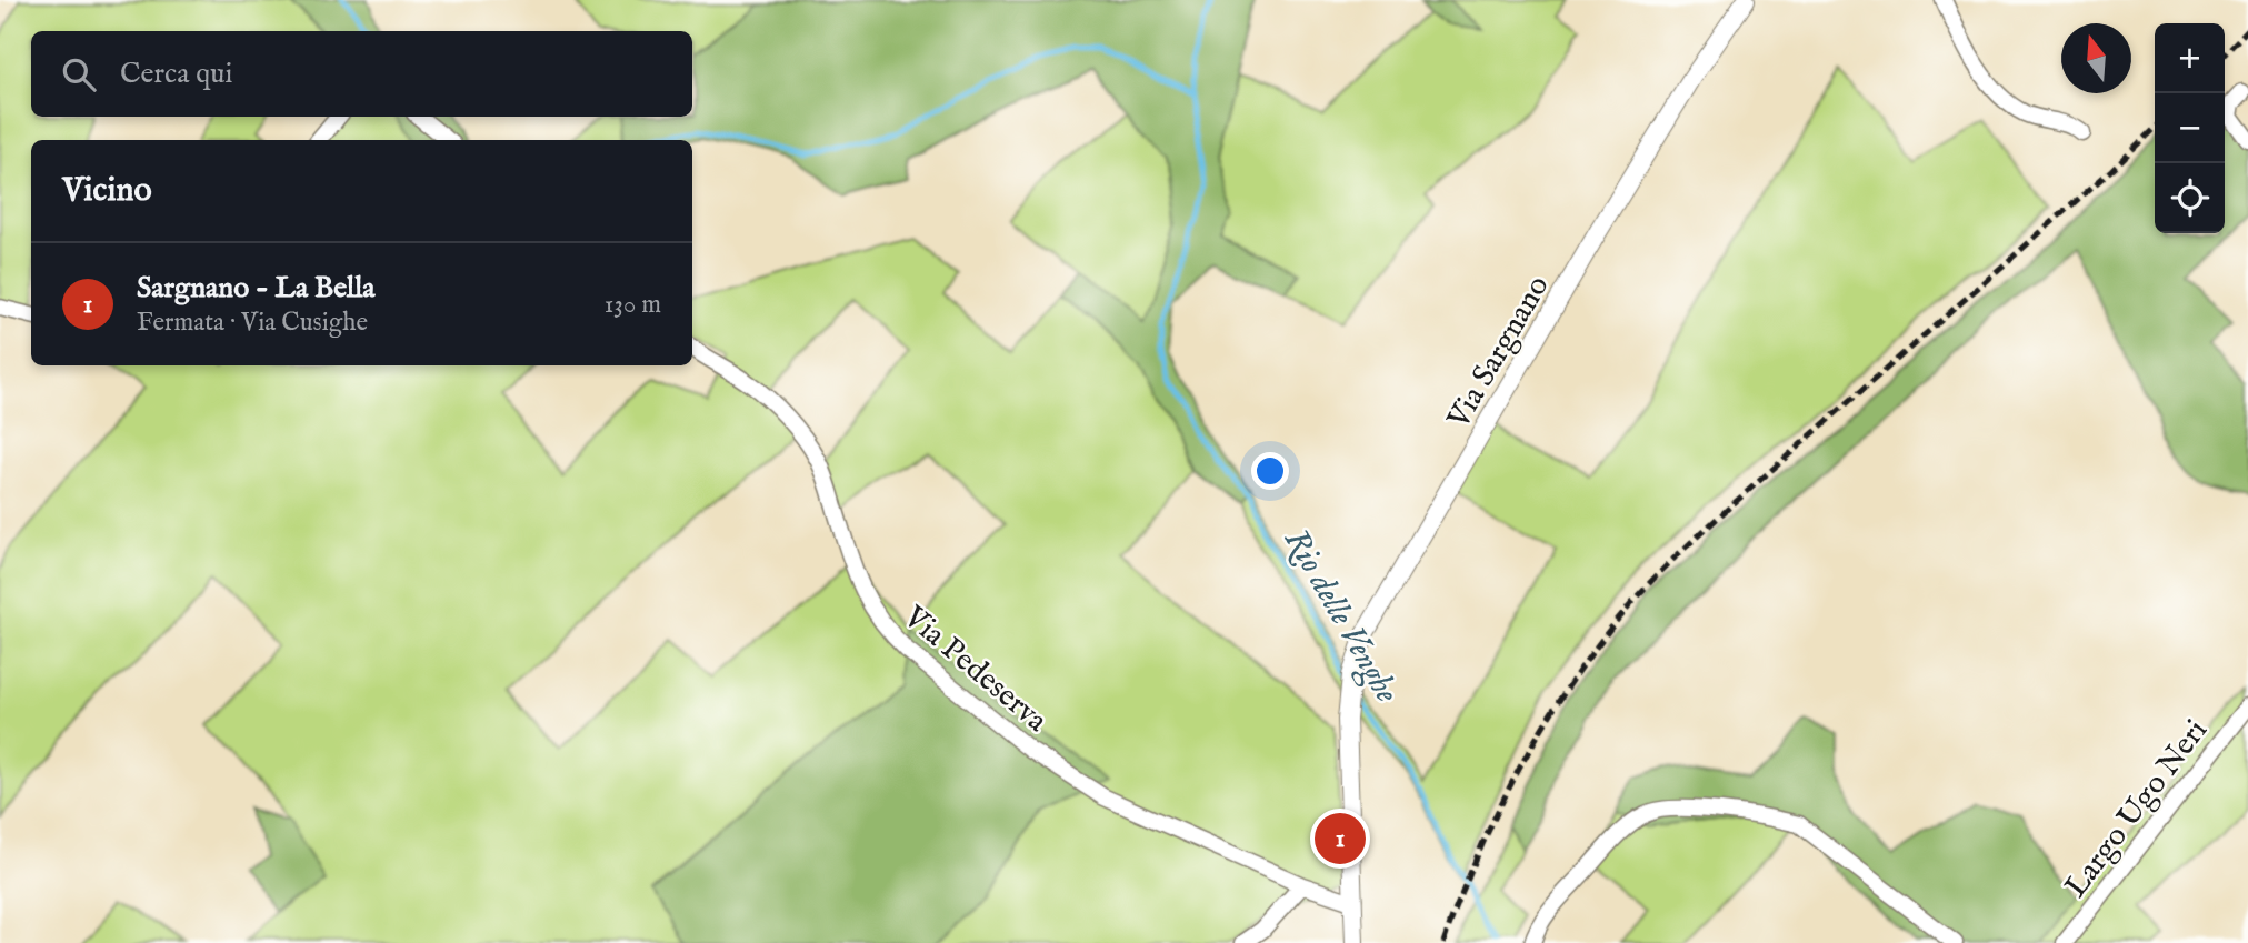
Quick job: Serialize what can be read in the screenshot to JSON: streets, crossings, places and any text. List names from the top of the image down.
{
  "streets": {
    "street": ["Via Sargnano", "Via Pedeserva", "Largo Ugo Neri"]
  },
  "crossings": [
    ["Via Sargnano", "Via Pedeserva"]
  ],
  "water": ["Rio delle Venghe"],
  "north": "top",
  "page": {
    "map_buttons": ["+", "−"],
    "search": "Cerca qui",
    "heading": "Vicino",
    "list": [
      {
        "mark": "1",
        "name": "Sargnano - La Bella",
        "note": "Fermata · Via Cusighe",
        "value": "130 m"
      }
    ],
    "pins": "1"
  }
}
